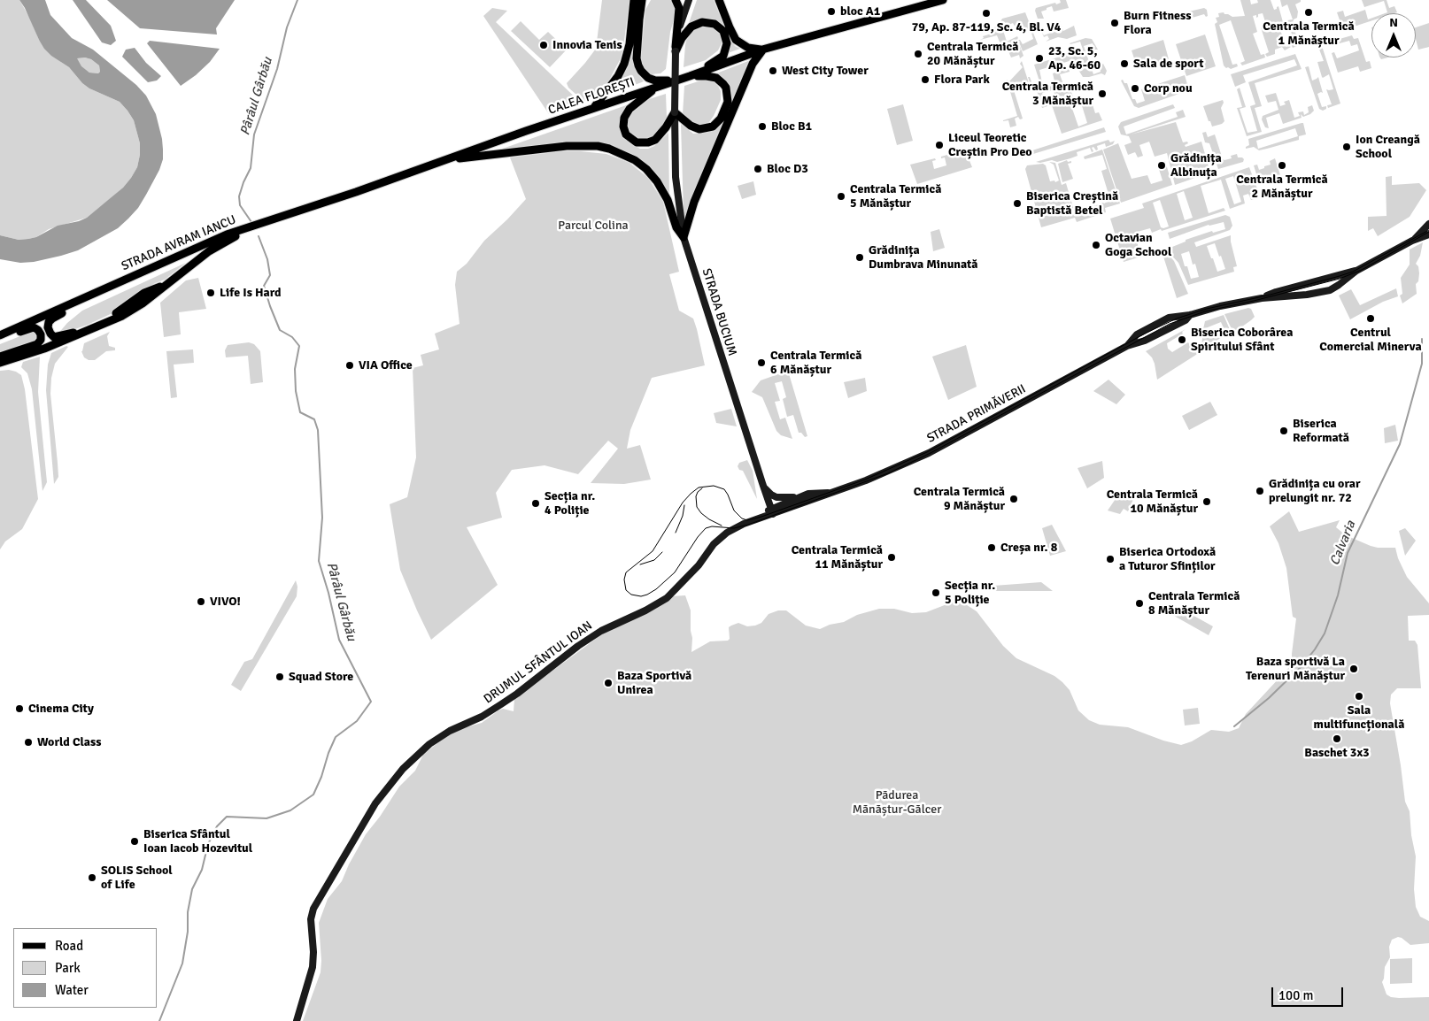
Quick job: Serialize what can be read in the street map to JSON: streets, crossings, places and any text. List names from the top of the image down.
{
  "streets": {
    "main road": [
      "CALEA FLOREȘTI",
      "STRADA AVRAM IANCU",
      "STRADA BUCIUM",
      "STRADA PRIMĂVERII",
      "DRUMUL SFÂNTUL IOAN"
    ]
  },
  "crossings": [
    ["CALEA FLOREȘTI", "STRADA AVRAM IANCU"],
    ["STRADA BUCIUM", "STRADA PRIMĂVERII"],
    ["STRADA BUCIUM", "DRUMUL SFÂNTUL IOAN"],
    ["STRADA PRIMĂVERII", "DRUMUL SFÂNTUL IOAN"]
  ],
  "water": ["Pârâul Gârbău", "Calvaria"],
  "parks": ["Parcul Colina", "Pădurea Mănăștur-Gălcer"],
  "places": [
    "bloc A1",
    "Centrala Termică 1 Mănăștur",
    "79, Ap. 87-119, Sc. 4, Bl. V4",
    "Burn Fitness Flora",
    "Innovia Tenis",
    "Centrala Termică 20 Mănăștur",
    "23, Sc. 5, Ap. 46-60",
    "Sala de sport",
    "West City Tower",
    "Flora Park",
    "Corp nou",
    "Centrala Termică 3 Mănăștur",
    "Bloc B1",
    "Liceul Teoretic Creștin Pro Deo",
    "Ion Creangă School",
    "Grădinița Albinuța",
    "Centrala Termică 2 Mănăștur",
    "Bloc D3",
    "Centrala Termică 5 Mănăștur",
    "Biserica Creștină Baptistă Betel",
    "Octavian Goga School",
    "Grădinița Dumbrava Minunată",
    "Life Is Hard",
    "Centrul Comercial Minerva",
    "Biserica Coborârea Spiritului Sfânt",
    "Centrala Termică 6 Mănăștur",
    "VIA Office",
    "Biserica Reformată",
    "Grădinița cu orar prelungit nr. 72",
    "Centrala Termică 9 Mănăștur",
    "Centrala Termică 10 Mănăștur",
    "Secția nr. 4 Poliție",
    "Creșa nr. 8",
    "Centrala Termică 11 Mănăștur",
    "Biserica Ortodoxă a Tuturor Sfinților",
    "Secția nr. 5 Poliție",
    "VIVO!",
    "Centrala Termică 8 Mănăștur",
    "Baza sportivă La Terenuri Mănăștur",
    "Squad Store",
    "Baza Sportivă Unirea",
    "Sala multifuncțională",
    "Cinema City",
    "Baschet 3x3",
    "World Class",
    "Biserica Sfântul Ioan Iacob Hozevitul",
    "SOLIS School of Life"
  ],
  "legend": ["Road", "Park", "Water"],
  "scale_bar": "100 m",
  "north": "top"
}
